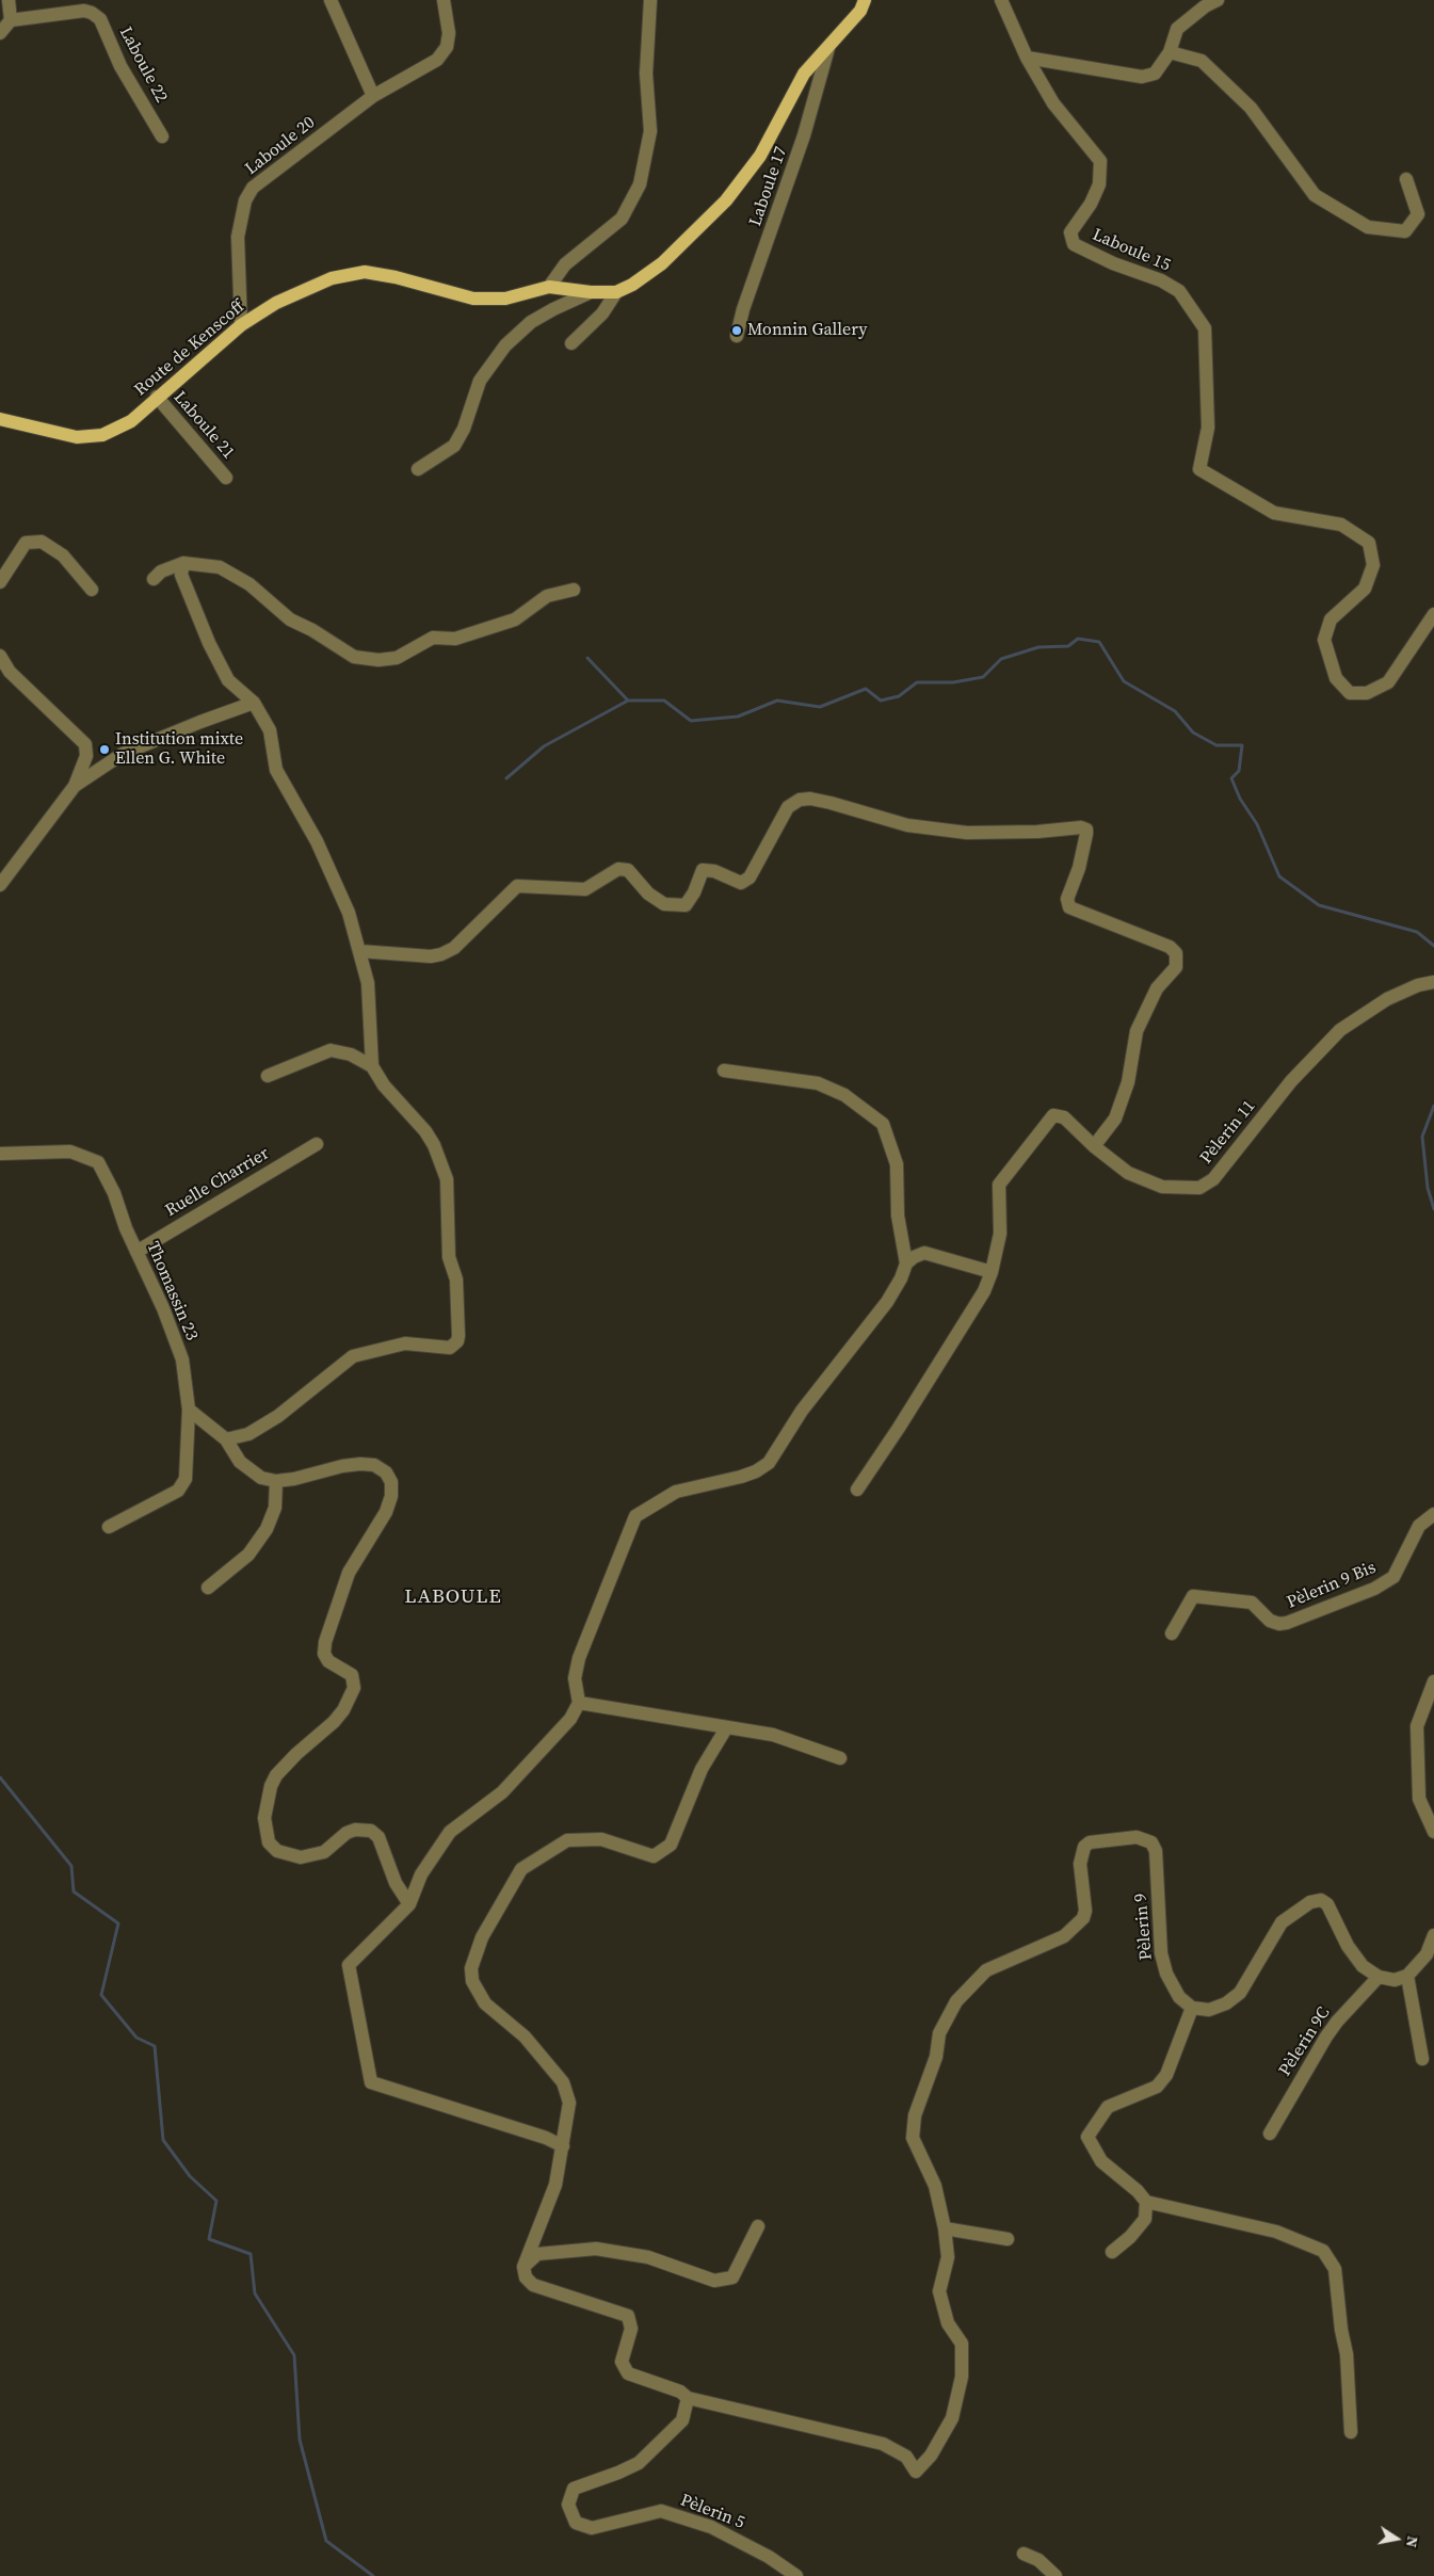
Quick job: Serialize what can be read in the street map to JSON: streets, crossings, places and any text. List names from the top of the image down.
{
  "streets": {
    "main road": ["Route de Kenscoff"],
    "street": [
      "Laboule 22",
      "Laboule 20",
      "Laboule 17",
      "Laboule 15",
      "Laboule 21",
      "Pèlerin 11",
      "Ruelle Charrier",
      "Thomassin 23",
      "Pèlerin 9 Bis",
      "Pèlerin 9",
      "Pèlerin 9C",
      "Pèlerin 5"
    ]
  },
  "crossings": [
    ["Laboule 20", "Route de Kenscoff"],
    ["Laboule 17", "Route de Kenscoff"],
    ["Route de Kenscoff", "Laboule 21"],
    ["Ruelle Charrier", "Thomassin 23"]
  ],
  "districts": ["LABOULE"],
  "places": ["Monnin Gallery", "Institution mixte Ellen G. White"],
  "north": "right"
}
